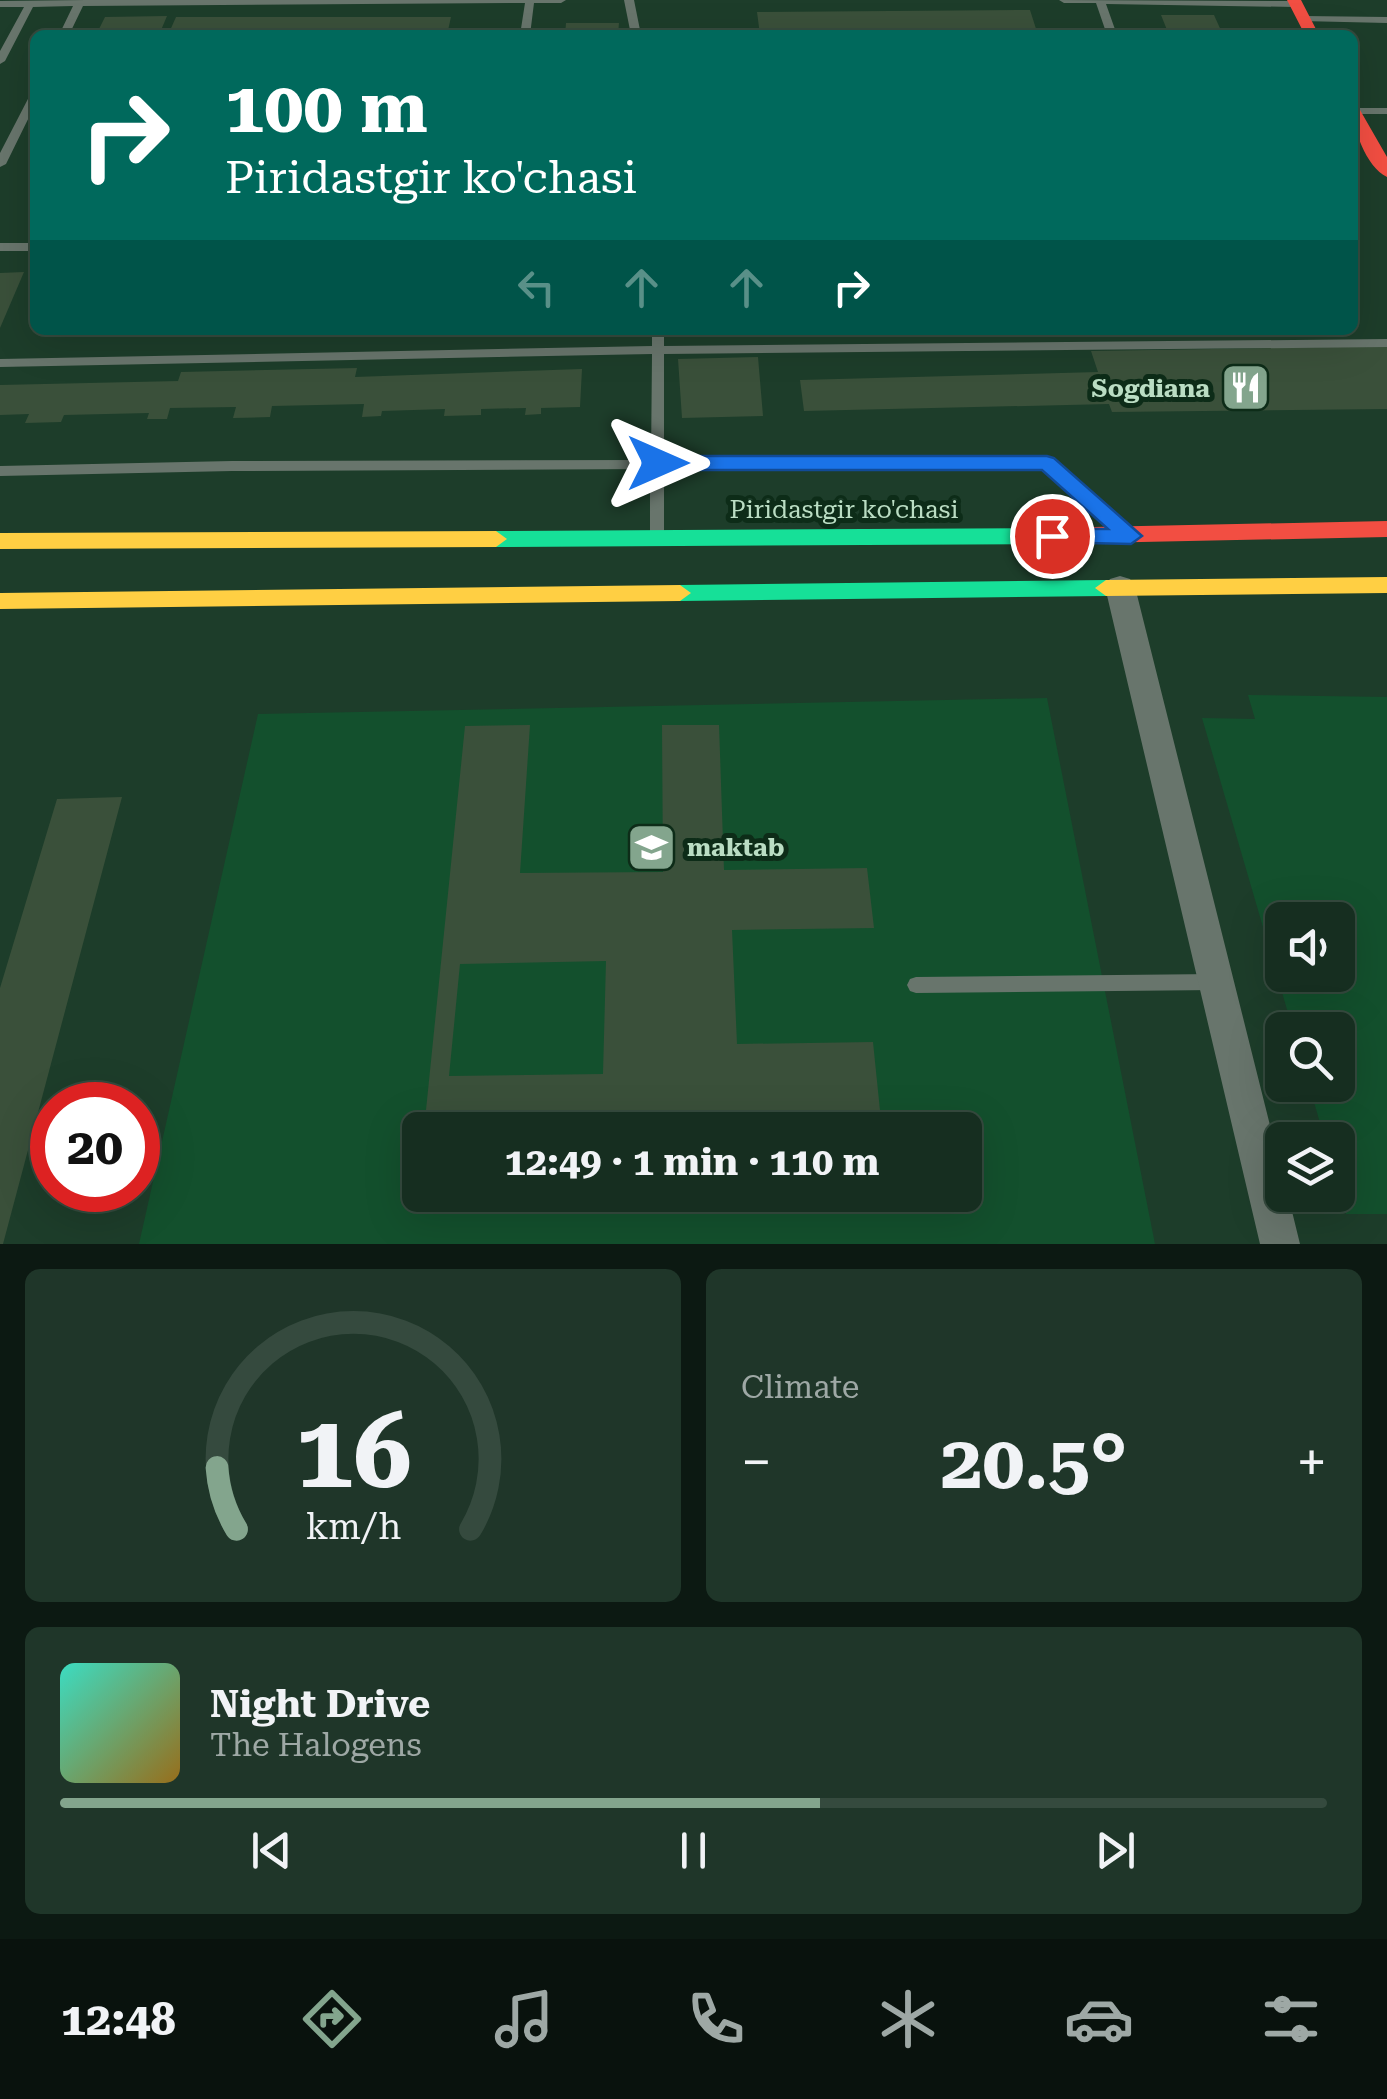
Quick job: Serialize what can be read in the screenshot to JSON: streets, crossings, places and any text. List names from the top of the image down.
{
  "streets": {
    "main road": ["Piridastgir ko'chasi"]
  },
  "places": {
    "restaurant": ["Sogdiana"],
    "school or university": ["maktab"]
  },
  "page": {
    "turn": ["100 m", "Piridastgir ko'chasi"],
    "limit": "20",
    "trip": "12:49 · 1 min · 110 m",
    "tile": "Climate",
    "heat": ["−", "20.5°", "+"],
    "song": ["Night Drive", "The Halogens"],
    "tabs": "12:48",
    "gauge": ["16", "km/h"]
  }
}
